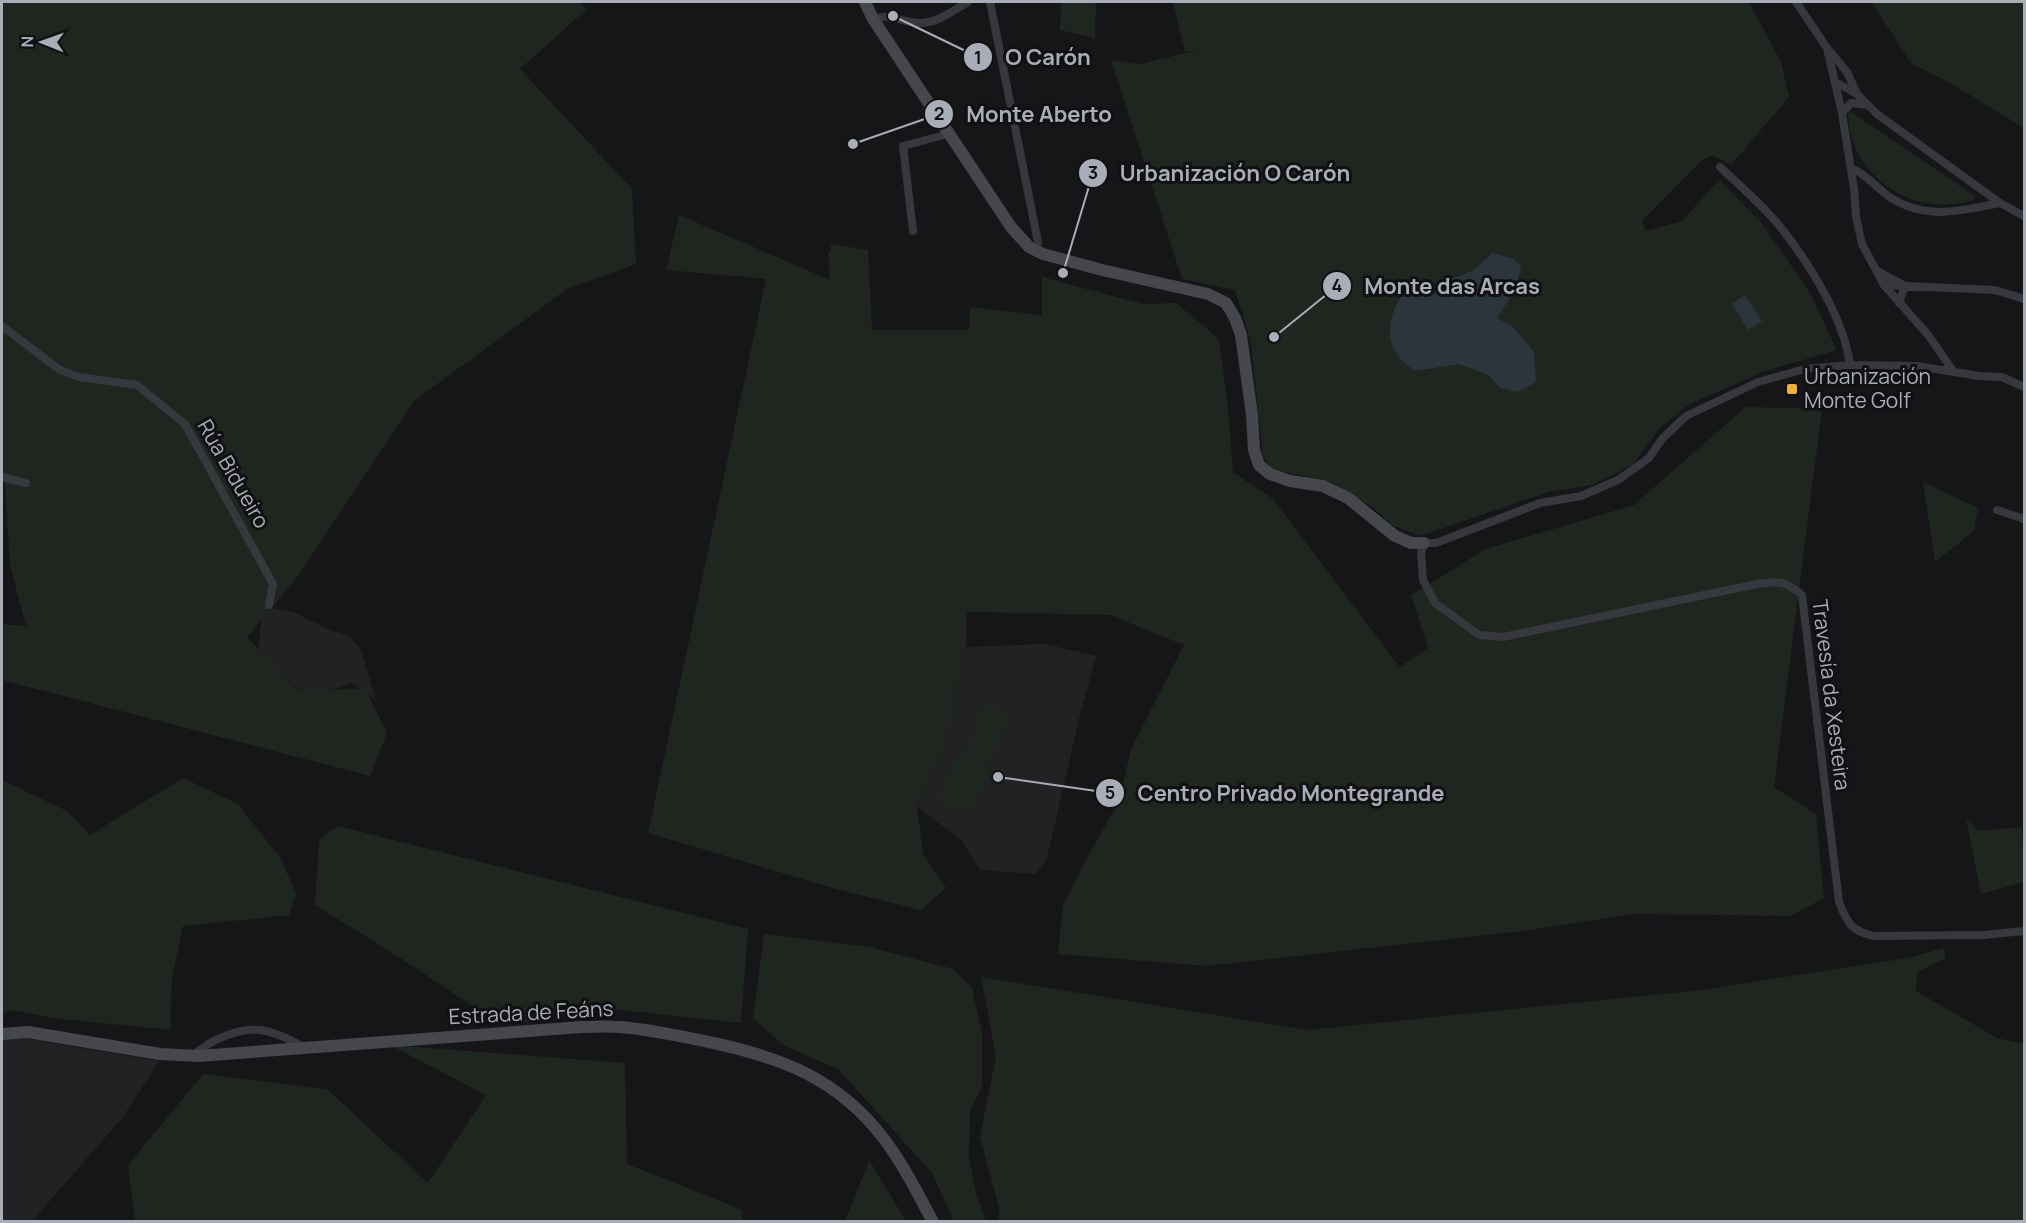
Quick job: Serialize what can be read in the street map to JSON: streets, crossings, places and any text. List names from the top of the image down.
{
  "streets": {
    "street": ["Rúa Bidueiro", "Travesía da Xesteira", "Estrada de Feáns"]
  },
  "places": {
    "other": [
      "O Carón",
      "Monte Aberto",
      "Urbanización O Carón",
      "Monte das Arcas",
      "Centro Privado Montegrande"
    ],
    "transit": ["Urbanización Monte Golf"]
  },
  "north": "left"
}
